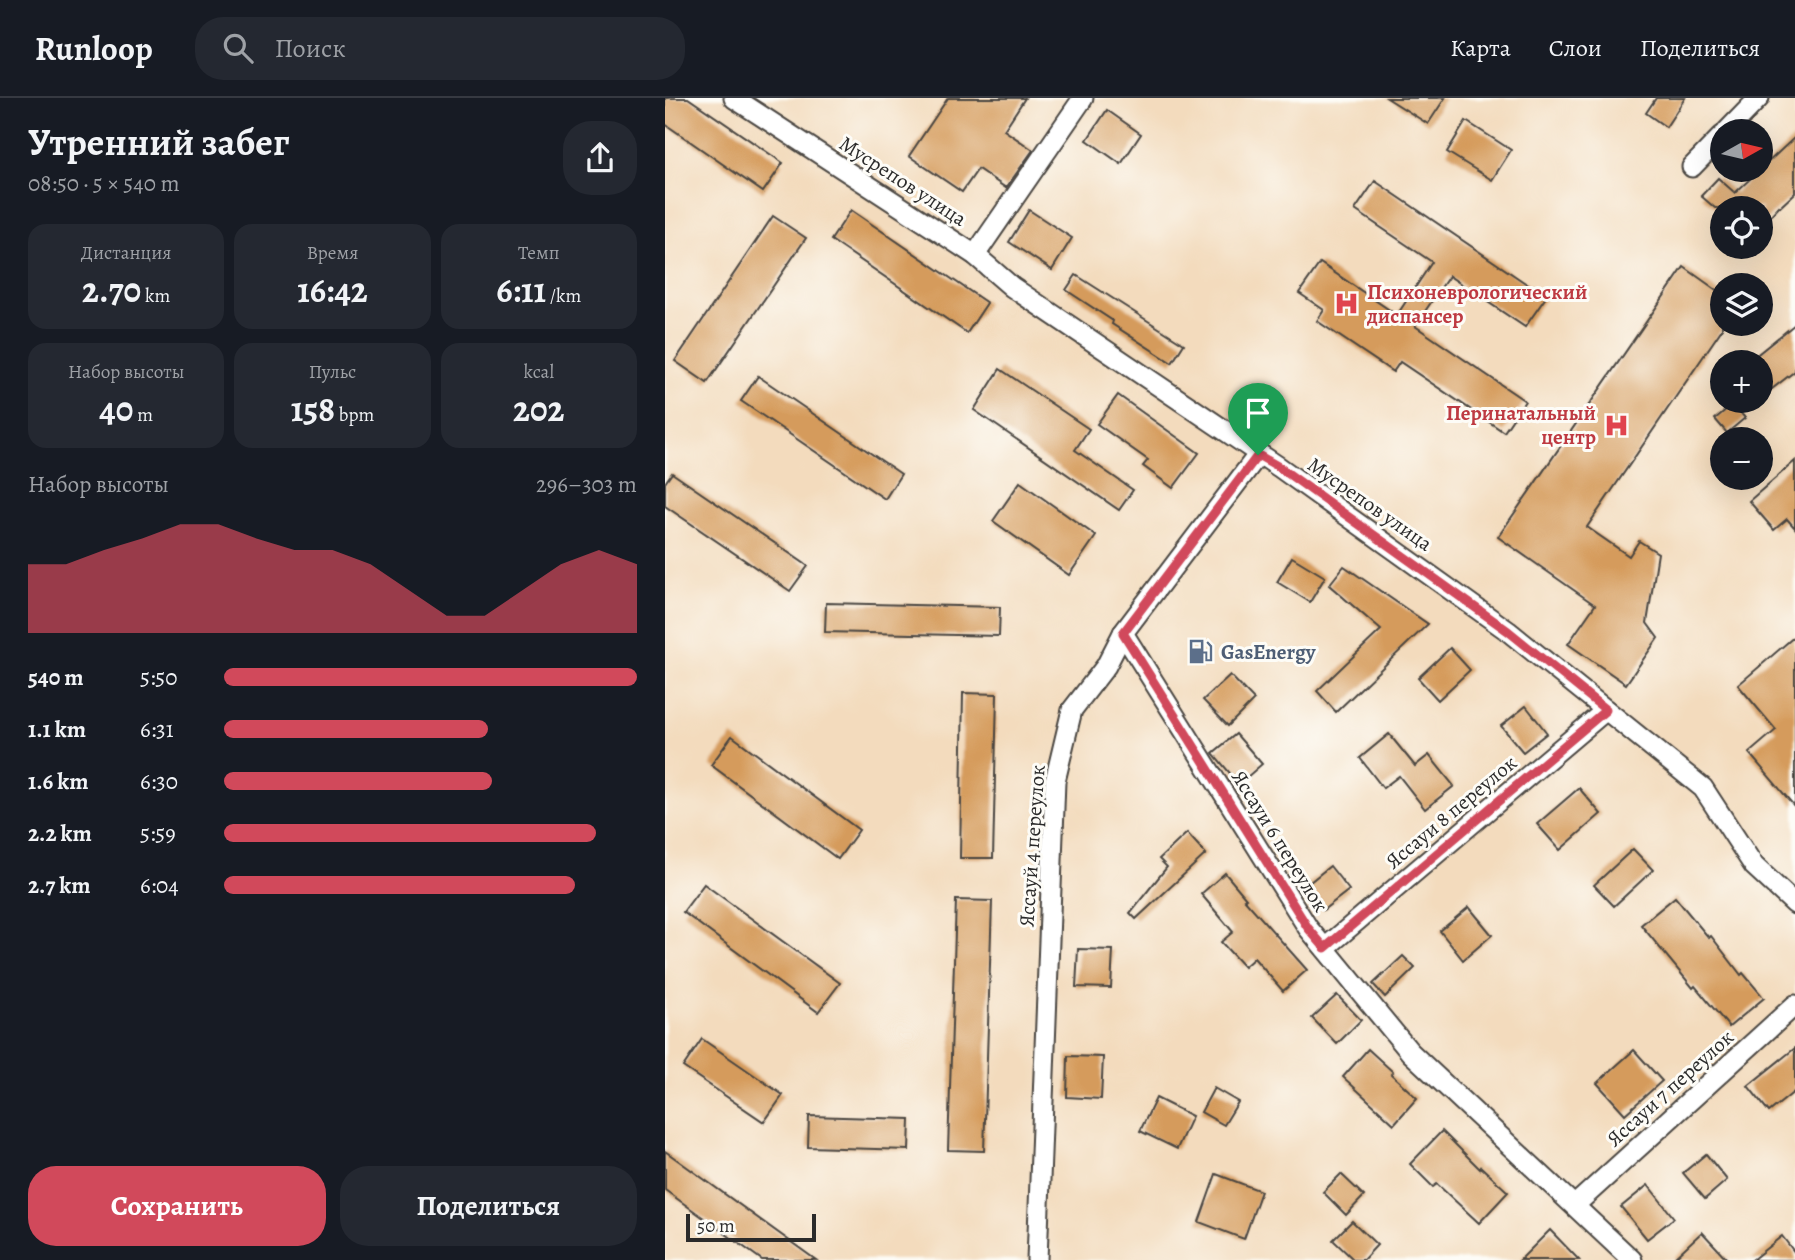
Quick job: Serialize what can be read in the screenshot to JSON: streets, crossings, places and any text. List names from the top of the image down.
{
  "streets": {
    "street": [
      "Мусрепов улица",
      "Яссауи 8 переулок",
      "Яссауи 6 переулок",
      "Яссауй 4 переулок",
      "Яссауи 7 переулок"
    ]
  },
  "crossings": [
    ["Мусрепов улица", "Яссауи 8 переулок"],
    ["Мусрепов улица", "Яссауй 4 переулок"],
    ["Яссауи 8 переулок", "Яссауи 6 переулок"],
    ["Яссауи 6 переулок", "Яссауй 4 переулок"],
    ["Яссауи 6 переулок", "Яссауи 7 переулок"]
  ],
  "places": {
    "hospital": ["Психоневрологический диспансер", "Перинатальный центр"],
    "fuel station": ["GasEnergy"]
  },
  "scale_bar": "50 m",
  "north": "right",
  "page": {
    "header": "Runloop",
    "search": "Поиск",
    "nav": ["Карта", "Слои", "Поделиться"],
    "heading": ["Утренний забег", "08:50 · 5 × 540 m"],
    "map_buttons": ["+", "−"],
    "stats": [
      ["Дистанция", "2.70 km"],
      ["Время", "16:42"],
      ["Темп", "6:11 /km"],
      ["Набор высоты", "40 m"],
      ["Пульс", "158 bpm"],
      ["kcal", "202"]
    ],
    "chart": ["Набор высоты", "296–303 m"],
    "list": [
      {
        "name": "540 m",
        "note": "5:50"
      },
      {
        "name": "1.1 km",
        "note": "6:31"
      },
      {
        "name": "1.6 km",
        "note": "6:30"
      },
      {
        "name": "2.2 km",
        "note": "5:59"
      },
      {
        "name": "2.7 km",
        "note": "6:04"
      }
    ],
    "buttons": ["Сохранить", "Поделиться"],
    "scale": "50 m"
  }
}
